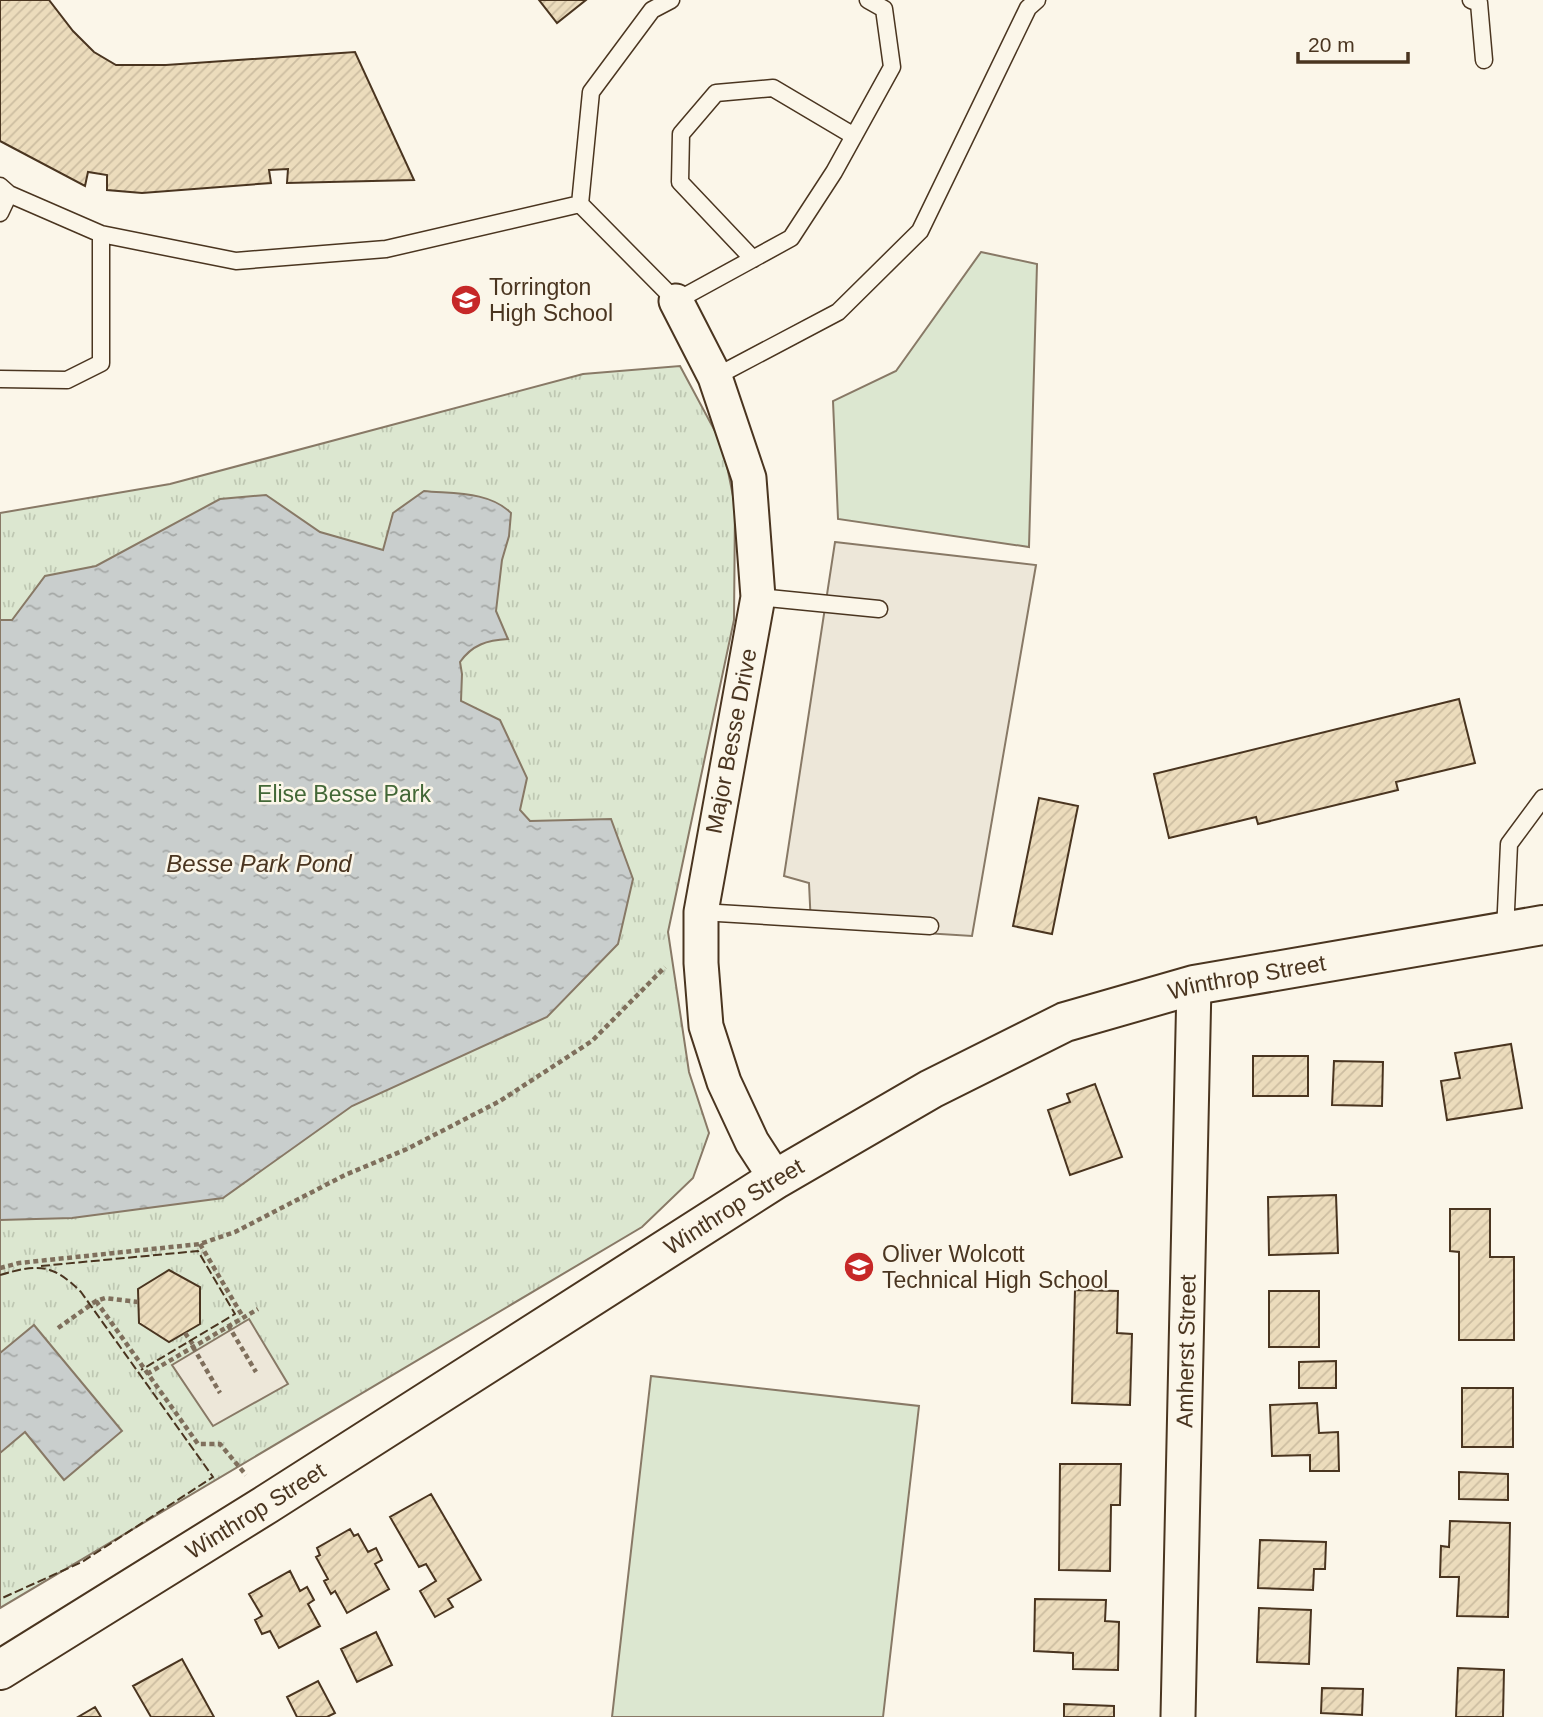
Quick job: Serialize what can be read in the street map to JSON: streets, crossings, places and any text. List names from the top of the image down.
{
  "streets": {
    "street": ["Major Besse Drive", "Winthrop Street", "Amherst Street"]
  },
  "crossings": [
    ["Major Besse Drive", "Winthrop Street"],
    ["Winthrop Street", "Amherst Street"]
  ],
  "water": ["Besse Park Pond"],
  "parks": ["Elise Besse Park"],
  "places": {
    "school or university": ["Torrington High School", "Oliver Wolcott Technical High School"]
  },
  "scale_bar": "20 m"
}
